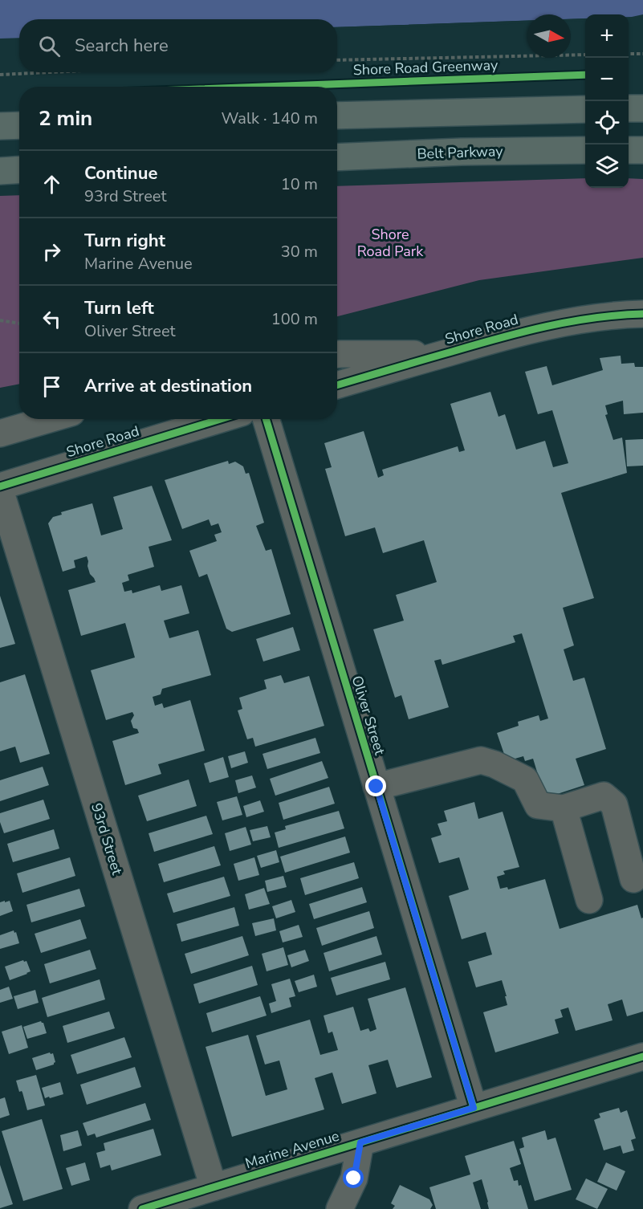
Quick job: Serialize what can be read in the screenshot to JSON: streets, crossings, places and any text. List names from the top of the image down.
{
  "streets": {
    "highway": ["Belt Parkway"],
    "street": [
      "Shore Road",
      "Oliver Street",
      "93rd Street",
      "Marine Avenue"
    ],
    "cycle path": ["Shore Road Greenway"]
  },
  "crossings": [
    ["Shore Road", "93rd Street"],
    ["Oliver Street", "Marine Avenue"],
    ["93rd Street", "Marine Avenue"]
  ],
  "parks": ["Shore Road Park"],
  "north": "right",
  "page": {
    "map_buttons": ["+", "−"],
    "search": "Search here",
    "heading": ["2 min", "Walk · 140 m"],
    "list": [
      ["Continue", "93rd Street", "10 m"],
      ["Turn right", "Marine Avenue", "30 m"],
      ["Turn left", "Oliver Street", "100 m"],
      "Arrive at destination"
    ]
  }
}
